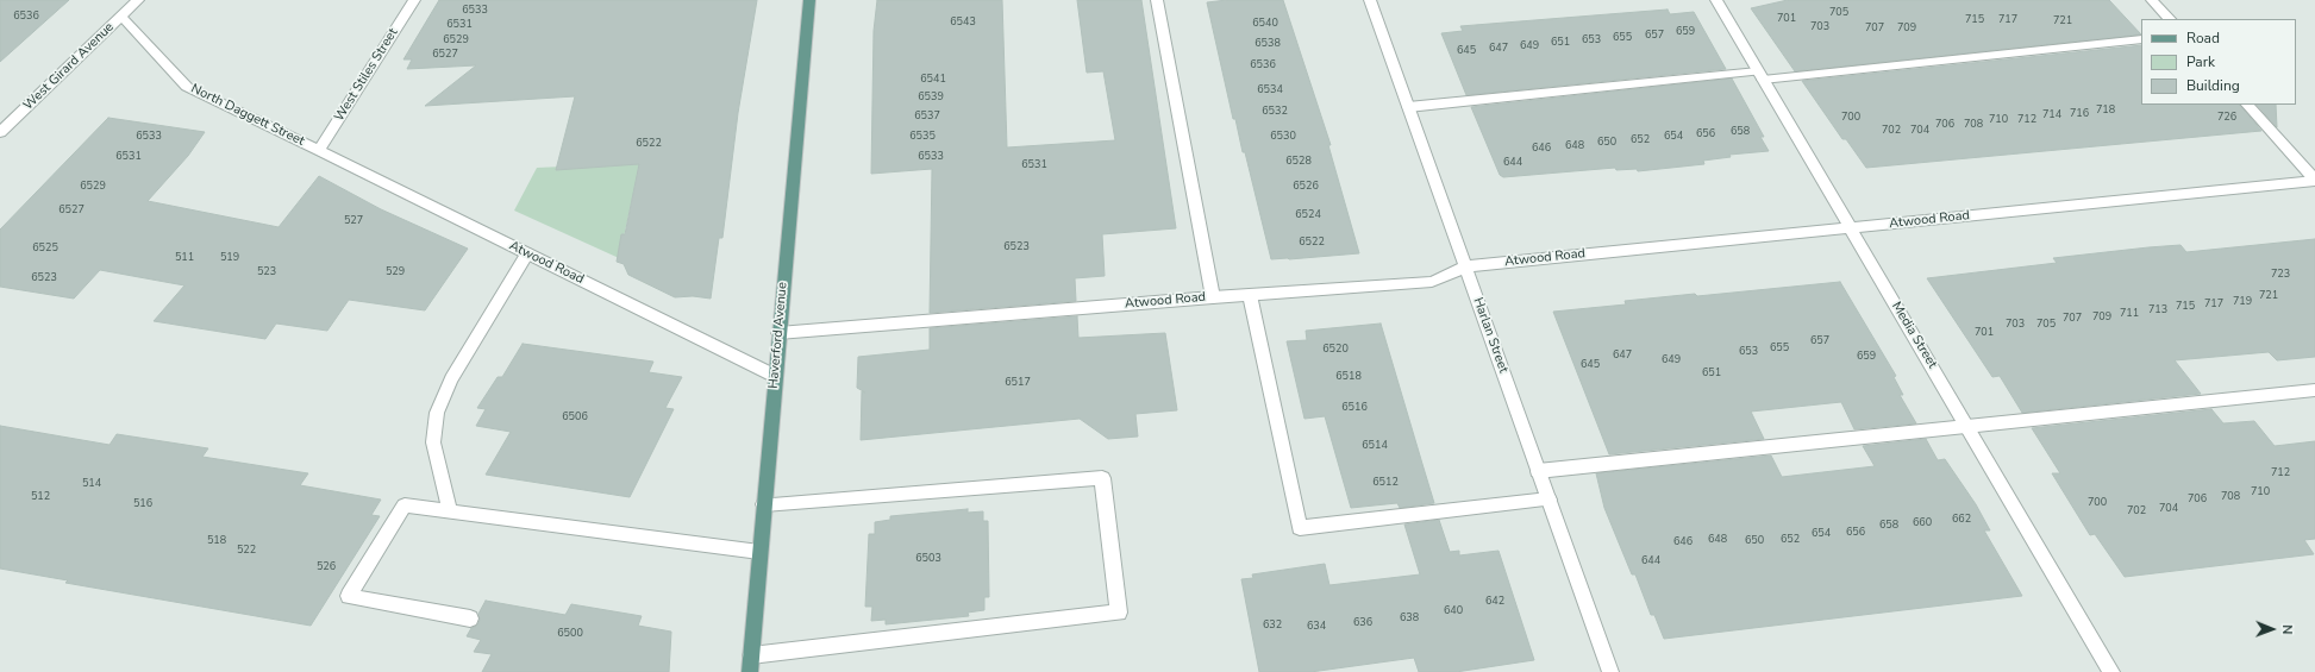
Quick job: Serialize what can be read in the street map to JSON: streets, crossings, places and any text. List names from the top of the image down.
{
  "streets": {
    "main road": ["Haverford Avenue"],
    "street": [
      "West Girard Avenue",
      "West Stiles Street",
      "North Daggett Street",
      "Atwood Road",
      "Harlan Street",
      "Media Street"
    ]
  },
  "crossings": [
    ["West Girard Avenue", "North Daggett Street"],
    ["West Stiles Street", "North Daggett Street"],
    ["West Stiles Street", "Atwood Road"],
    ["North Daggett Street", "Atwood Road"],
    ["Atwood Road", "Haverford Avenue"],
    ["Atwood Road", "Harlan Street"],
    ["Atwood Road", "Media Street"]
  ],
  "house_numbers": [
    "6533",
    "705",
    "6536",
    "701",
    "715",
    "717",
    "721",
    "6543",
    "6540",
    "6531",
    "703",
    "707",
    "709",
    "659",
    "657",
    "655",
    "6529",
    "653",
    "651",
    "6538",
    "649",
    "647",
    "645",
    "6527",
    "6536",
    "6541",
    "6534",
    "6539",
    "718",
    "6532",
    "716",
    "714",
    "6537",
    "700",
    "726",
    "710",
    "712",
    "706",
    "708",
    "702",
    "704",
    "658",
    "656",
    "6533",
    "6535",
    "6530",
    "654",
    "652",
    "650",
    "6522",
    "648",
    "646",
    "6531",
    "6533",
    "6528",
    "644",
    "6531",
    "6529",
    "6526",
    "6527",
    "6524",
    "527",
    "6522",
    "6523",
    "6525",
    "511",
    "519",
    "523",
    "529",
    "723",
    "6523",
    "721",
    "719",
    "717",
    "715",
    "713",
    "711",
    "709",
    "707",
    "703",
    "705",
    "701",
    "657",
    "655",
    "6520",
    "653",
    "647",
    "659",
    "649",
    "645",
    "651",
    "6518",
    "6517",
    "6516",
    "6506",
    "6514",
    "712",
    "6512",
    "514",
    "710",
    "512",
    "708",
    "706",
    "700",
    "516",
    "704",
    "702",
    "662",
    "660",
    "658",
    "656",
    "654",
    "648",
    "652",
    "518",
    "650",
    "646",
    "522",
    "6503",
    "644",
    "526",
    "642",
    "640",
    "638",
    "636",
    "632",
    "634",
    "6500"
  ],
  "legend": ["Road", "Park", "Building"],
  "north": "right"
}
